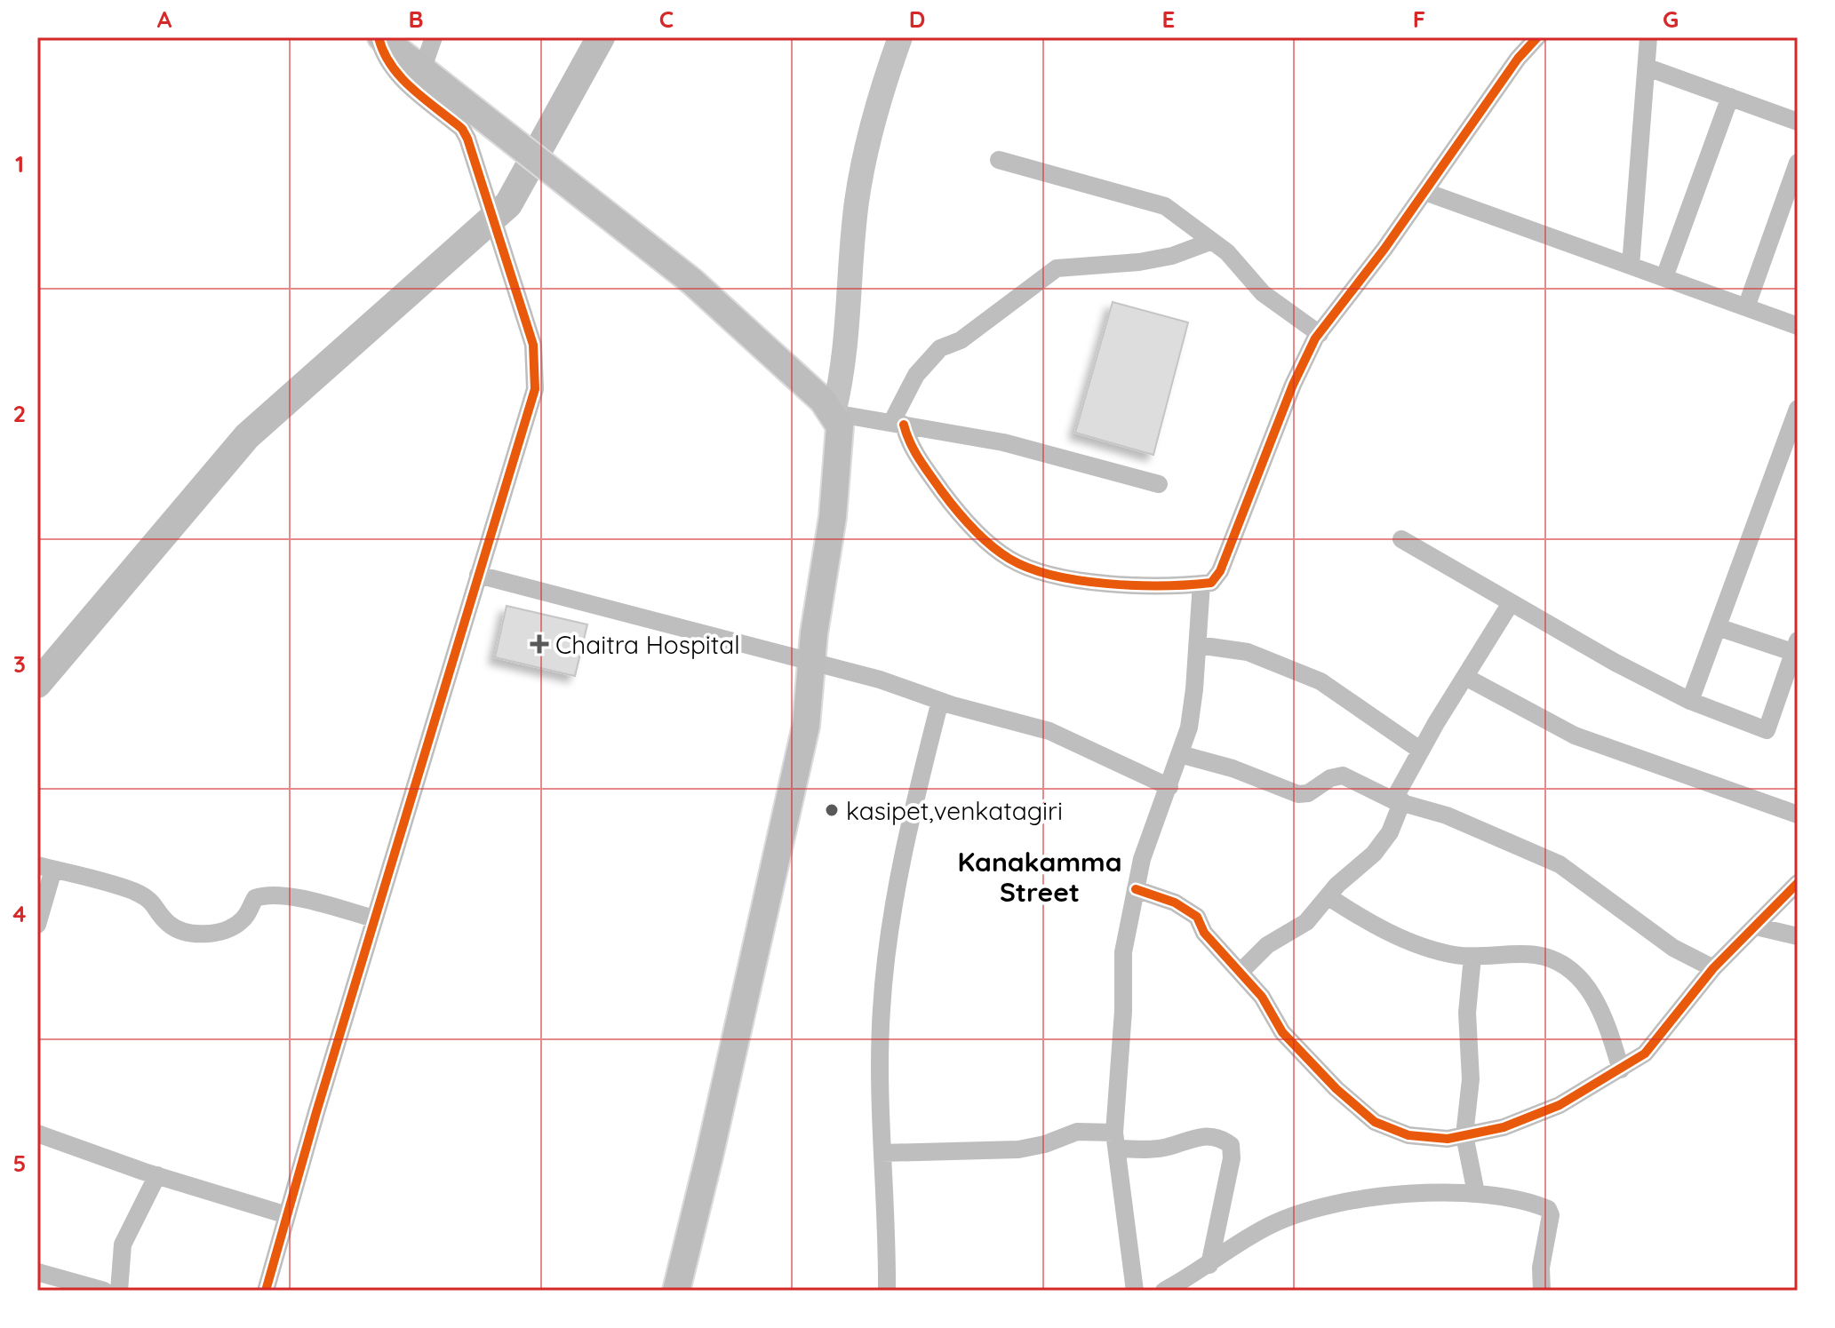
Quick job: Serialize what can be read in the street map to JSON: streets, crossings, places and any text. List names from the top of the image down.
{
  "districts": ["Kanakamma Street"],
  "places": {
    "health": ["Chaitra Hospital"],
    "other": ["kasipet,venkatagiri"]
  },
  "grid": {
    "columns": [
      "A",
      "B",
      "C",
      "D",
      "E",
      "F",
      "G"
    ],
    "rows": [
      "1",
      "2",
      "3",
      "4",
      "5"
    ]
  }
}
